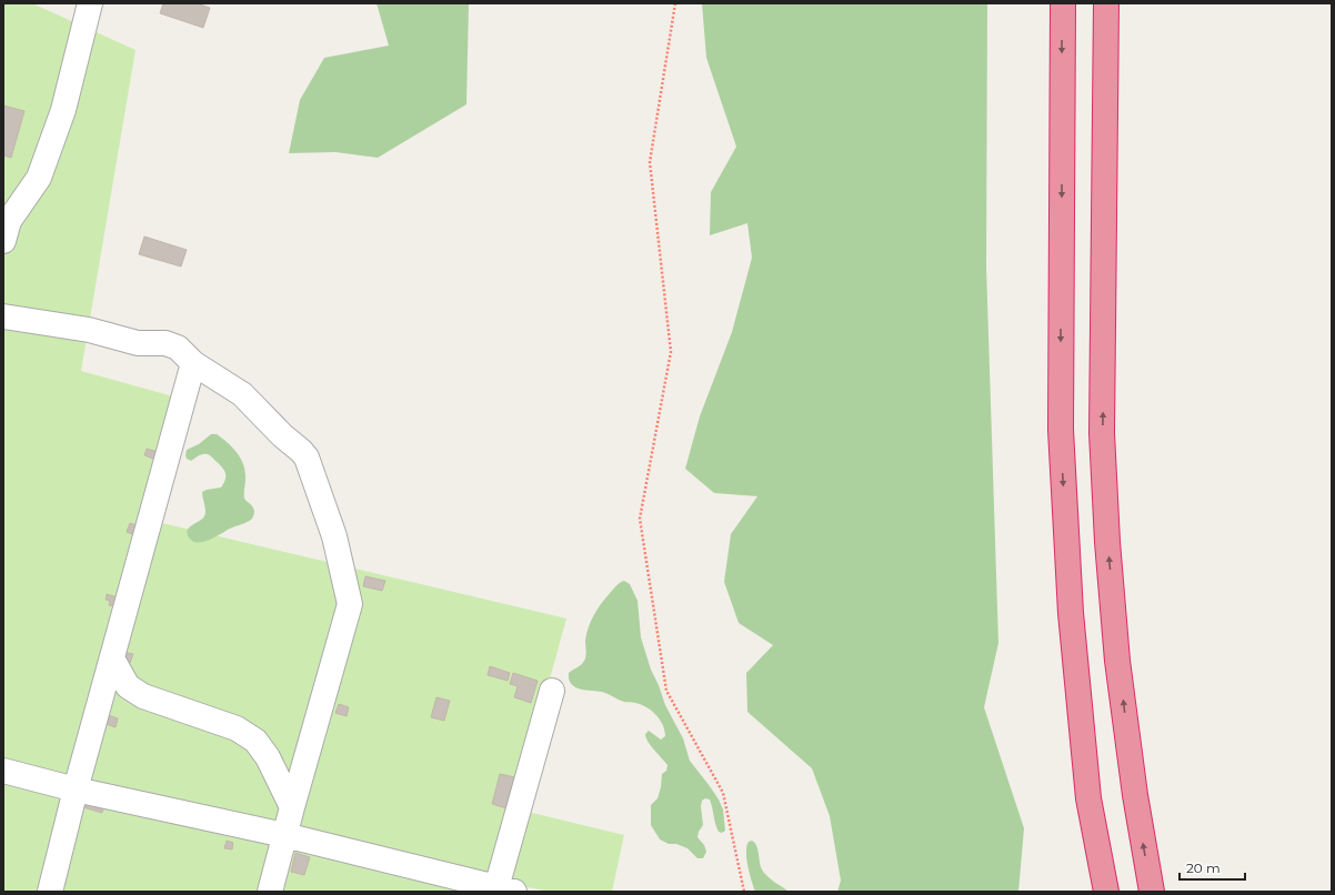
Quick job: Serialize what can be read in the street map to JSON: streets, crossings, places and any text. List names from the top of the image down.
{
  "scale_bar": "20 m"
}
